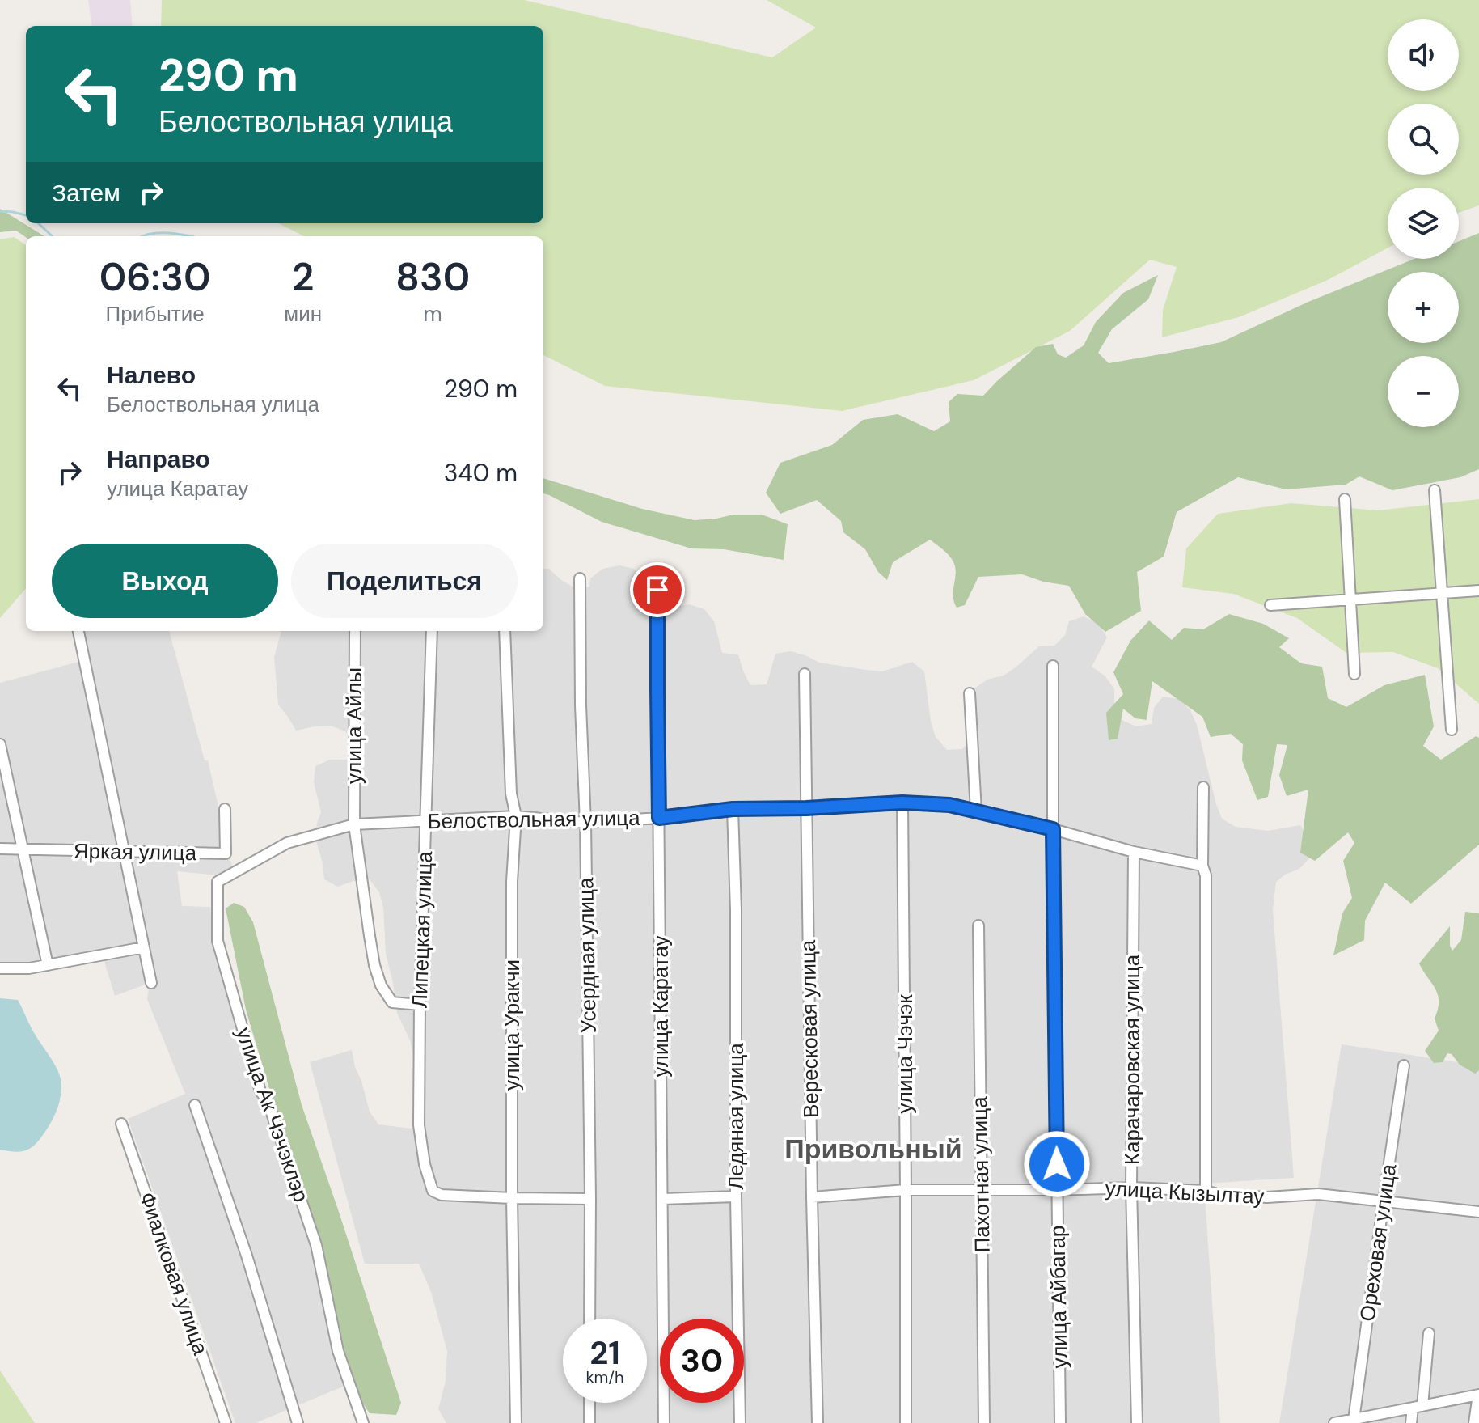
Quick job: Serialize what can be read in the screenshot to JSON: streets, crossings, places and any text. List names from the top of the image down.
{
  "streets": {
    "street": [
      "улица Айлы",
      "Белоствольная улица",
      "Яркая улица",
      "Липецкая улица",
      "Усердная улица",
      "улица Каратау",
      "улица Уракчи",
      "Вересковая улица",
      "улица Чэчэк",
      "Карачаровская улица",
      "улица Ак Чэчэклэр",
      "Ледяная улица",
      "Пахотная улица",
      "улица Кызылтау",
      "Ореховая улица",
      "Фиалковая улица",
      "улица Айбагар"
    ]
  },
  "crossings": [
    ["улица Айлы", "Белоствольная улица"],
    ["улица Айлы", "Липецкая улица"],
    ["Белоствольная улица", "Липецкая улица"],
    ["Белоствольная улица", "Усердная улица"],
    ["Белоствольная улица", "улица Каратау"],
    ["Белоствольная улица", "улица Уракчи"],
    ["Белоствольная улица", "Вересковая улица"],
    ["Белоствольная улица", "улица Чэчэк"],
    ["Белоствольная улица", "Карачаровская улица"],
    ["Белоствольная улица", "улица Ак Чэчэклэр"],
    ["Белоствольная улица", "Ледяная улица"],
    ["Белоствольная улица", "улица Айбагар"],
    ["Липецкая улица", "улица Уракчи"],
    ["Вересковая улица", "улица Кызылтау"],
    ["улица Чэчэк", "улица Кызылтау"],
    ["Карачаровская улица", "улица Кызылтау"],
    ["Пахотная улица", "улица Кызылтау"],
    ["улица Кызылтау", "Ореховая улица"],
    ["улица Кызылтау", "улица Айбагар"]
  ],
  "districts": ["Привольный"],
  "page": {
    "map_buttons": ["+", "−"],
    "turn": ["290 m", "Белоствольная улица"],
    "then": "Затем",
    "eta": [
      "06:30",
      "Прибытие",
      "2",
      "мин",
      "830",
      "m"
    ],
    "list": [
      {
        "name": "Налево",
        "note": "Белоствольная улица",
        "value": "290 m"
      },
      {
        "name": "Направо",
        "note": "улица Каратау",
        "value": "340 m"
      }
    ],
    "buttons": ["Выход", "Поделиться"],
    "speed": "21 km/h",
    "limit": "30"
  }
}
